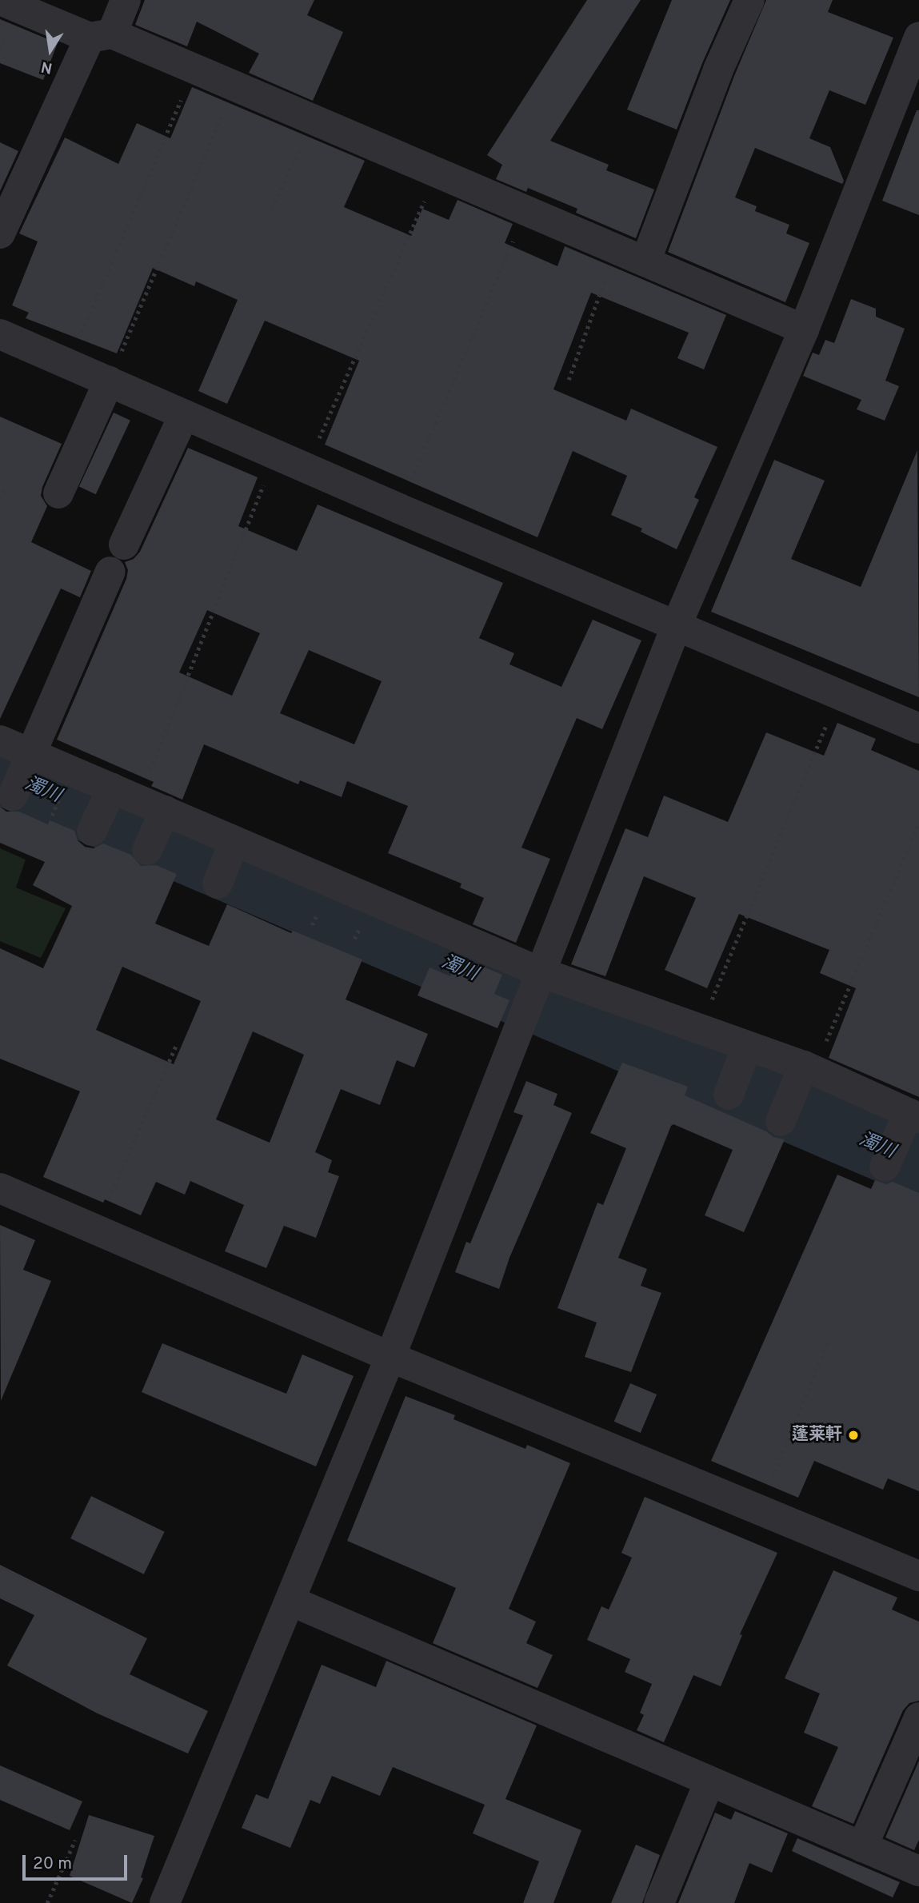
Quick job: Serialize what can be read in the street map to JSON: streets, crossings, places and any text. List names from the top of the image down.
{
  "water": ["濁川"],
  "places": ["蓬莱軒"],
  "scale_bar": "20 m",
  "north": "bottom"
}
